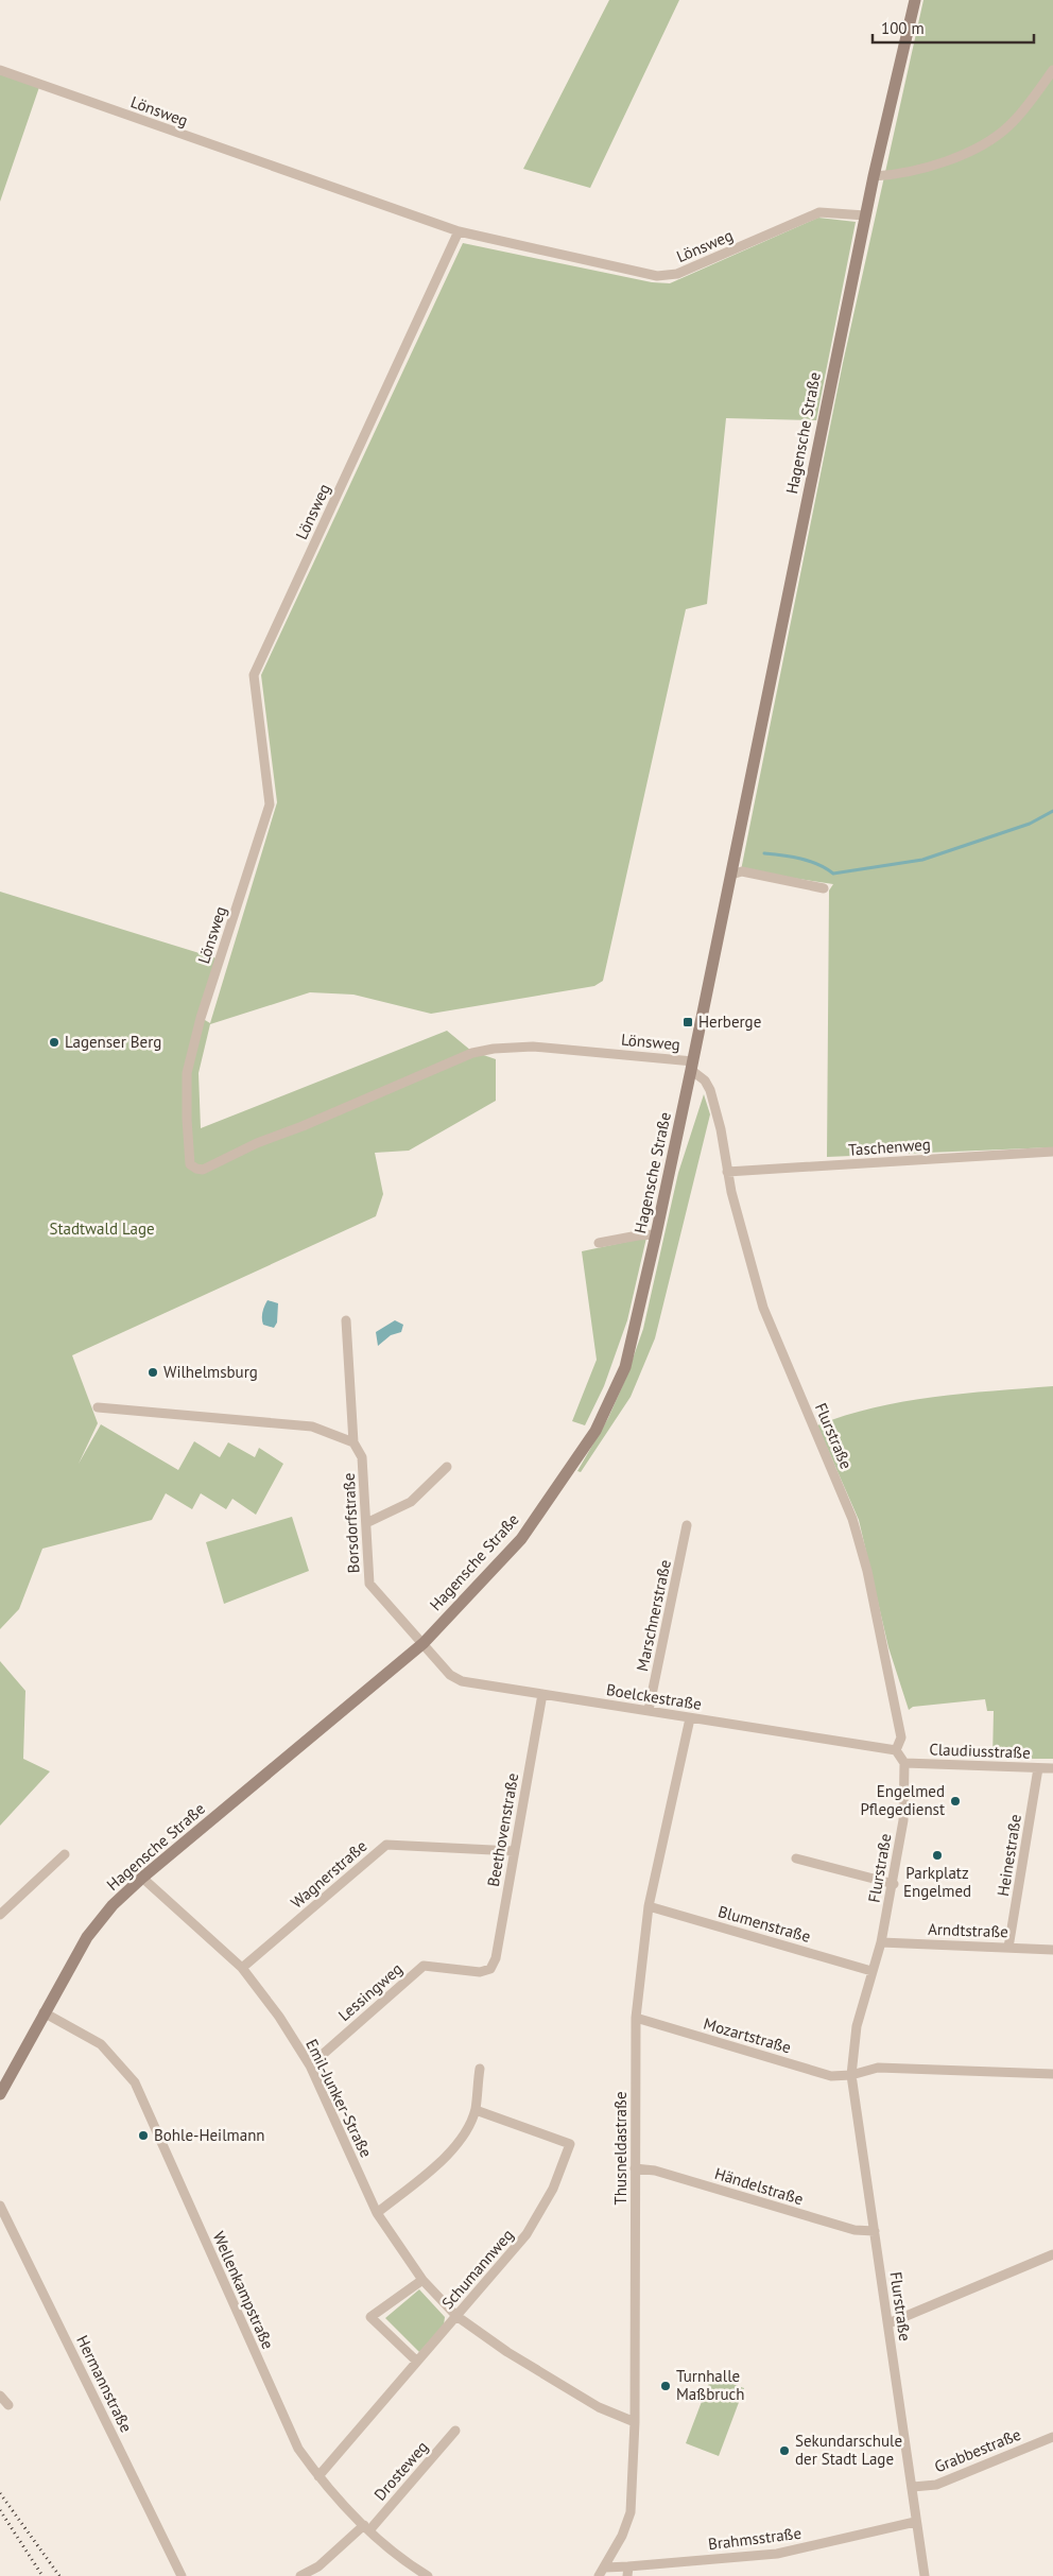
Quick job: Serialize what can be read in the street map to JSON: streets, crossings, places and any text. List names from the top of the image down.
{
  "streets": {
    "street": [
      "Lönsweg",
      "Hagensche Straße",
      "Taschenweg",
      "Flurstraße",
      "Borsdorfstraße",
      "Marschnerstraße",
      "Boelckestraße",
      "Claudiusstraße",
      "Beethovenstraße",
      "Heinestraße",
      "Wagnerstraße",
      "Blumenstraße",
      "Arndtstraße",
      "Lessingweg",
      "Mozartstraße",
      "Emil-Junker-Straße",
      "Thusneldastraße",
      "Händelstraße",
      "Schumannweg",
      "Wellenkampstraße",
      "Hermannstraße",
      "Grabbestraße",
      "Drosteweg",
      "Brahmsstraße"
    ]
  },
  "crossings": [
    ["Lönsweg", "Hagensche Straße"],
    ["Lönsweg", "Flurstraße"],
    ["Hagensche Straße", "Flurstraße"],
    ["Hagensche Straße", "Borsdorfstraße"],
    ["Hagensche Straße", "Boelckestraße"],
    ["Hagensche Straße", "Emil-Junker-Straße"],
    ["Hagensche Straße", "Wellenkampstraße"],
    ["Taschenweg", "Flurstraße"],
    ["Flurstraße", "Boelckestraße"],
    ["Flurstraße", "Claudiusstraße"],
    ["Flurstraße", "Blumenstraße"],
    ["Flurstraße", "Arndtstraße"],
    ["Flurstraße", "Mozartstraße"],
    ["Flurstraße", "Händelstraße"],
    ["Flurstraße", "Grabbestraße"],
    ["Flurstraße", "Brahmsstraße"],
    ["Borsdorfstraße", "Boelckestraße"],
    ["Marschnerstraße", "Boelckestraße"],
    ["Boelckestraße", "Beethovenstraße"],
    ["Boelckestraße", "Thusneldastraße"],
    ["Claudiusstraße", "Heinestraße"],
    ["Beethovenstraße", "Wagnerstraße"],
    ["Beethovenstraße", "Lessingweg"],
    ["Heinestraße", "Arndtstraße"],
    ["Wagnerstraße", "Emil-Junker-Straße"],
    ["Blumenstraße", "Thusneldastraße"],
    ["Lessingweg", "Emil-Junker-Straße"],
    ["Mozartstraße", "Thusneldastraße"],
    ["Emil-Junker-Straße", "Thusneldastraße"],
    ["Emil-Junker-Straße", "Schumannweg"],
    ["Thusneldastraße", "Händelstraße"],
    ["Thusneldastraße", "Brahmsstraße"],
    ["Schumannweg", "Wellenkampstraße"],
    ["Wellenkampstraße", "Drosteweg"]
  ],
  "parks": ["Stadtwald Lage"],
  "places": {
    "transit": ["Herberge"],
    "other": [
      "Lagenser Berg",
      "Wilhelmsburg",
      "Engelmed Pflegedienst",
      "Parkplatz Engelmed",
      "Bohle-Heilmann",
      "Turnhalle Maßbruch",
      "Sekundarschule der Stadt Lage"
    ]
  },
  "scale_bar": "100 m"
}
